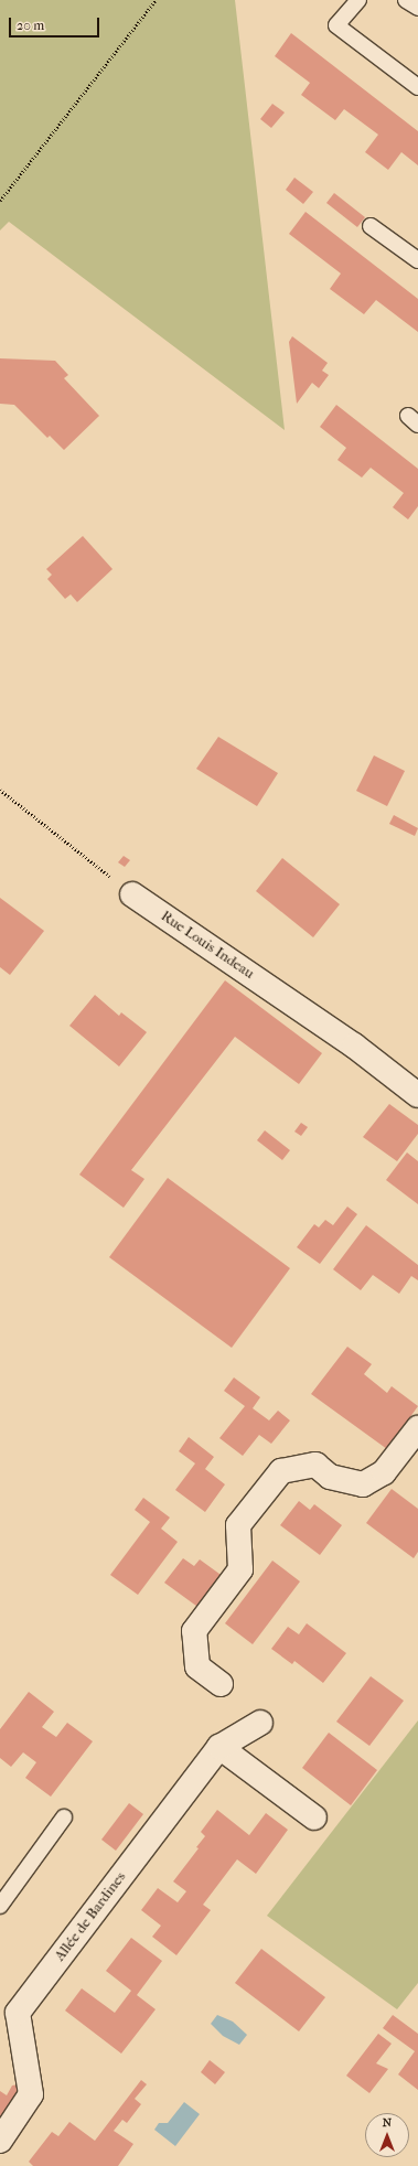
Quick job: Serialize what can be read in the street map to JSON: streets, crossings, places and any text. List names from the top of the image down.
{
  "streets": {
    "street": ["Rue Louis Indeau", "Allée de Bardines"]
  },
  "scale_bar": "20 m",
  "north": "top"
}
